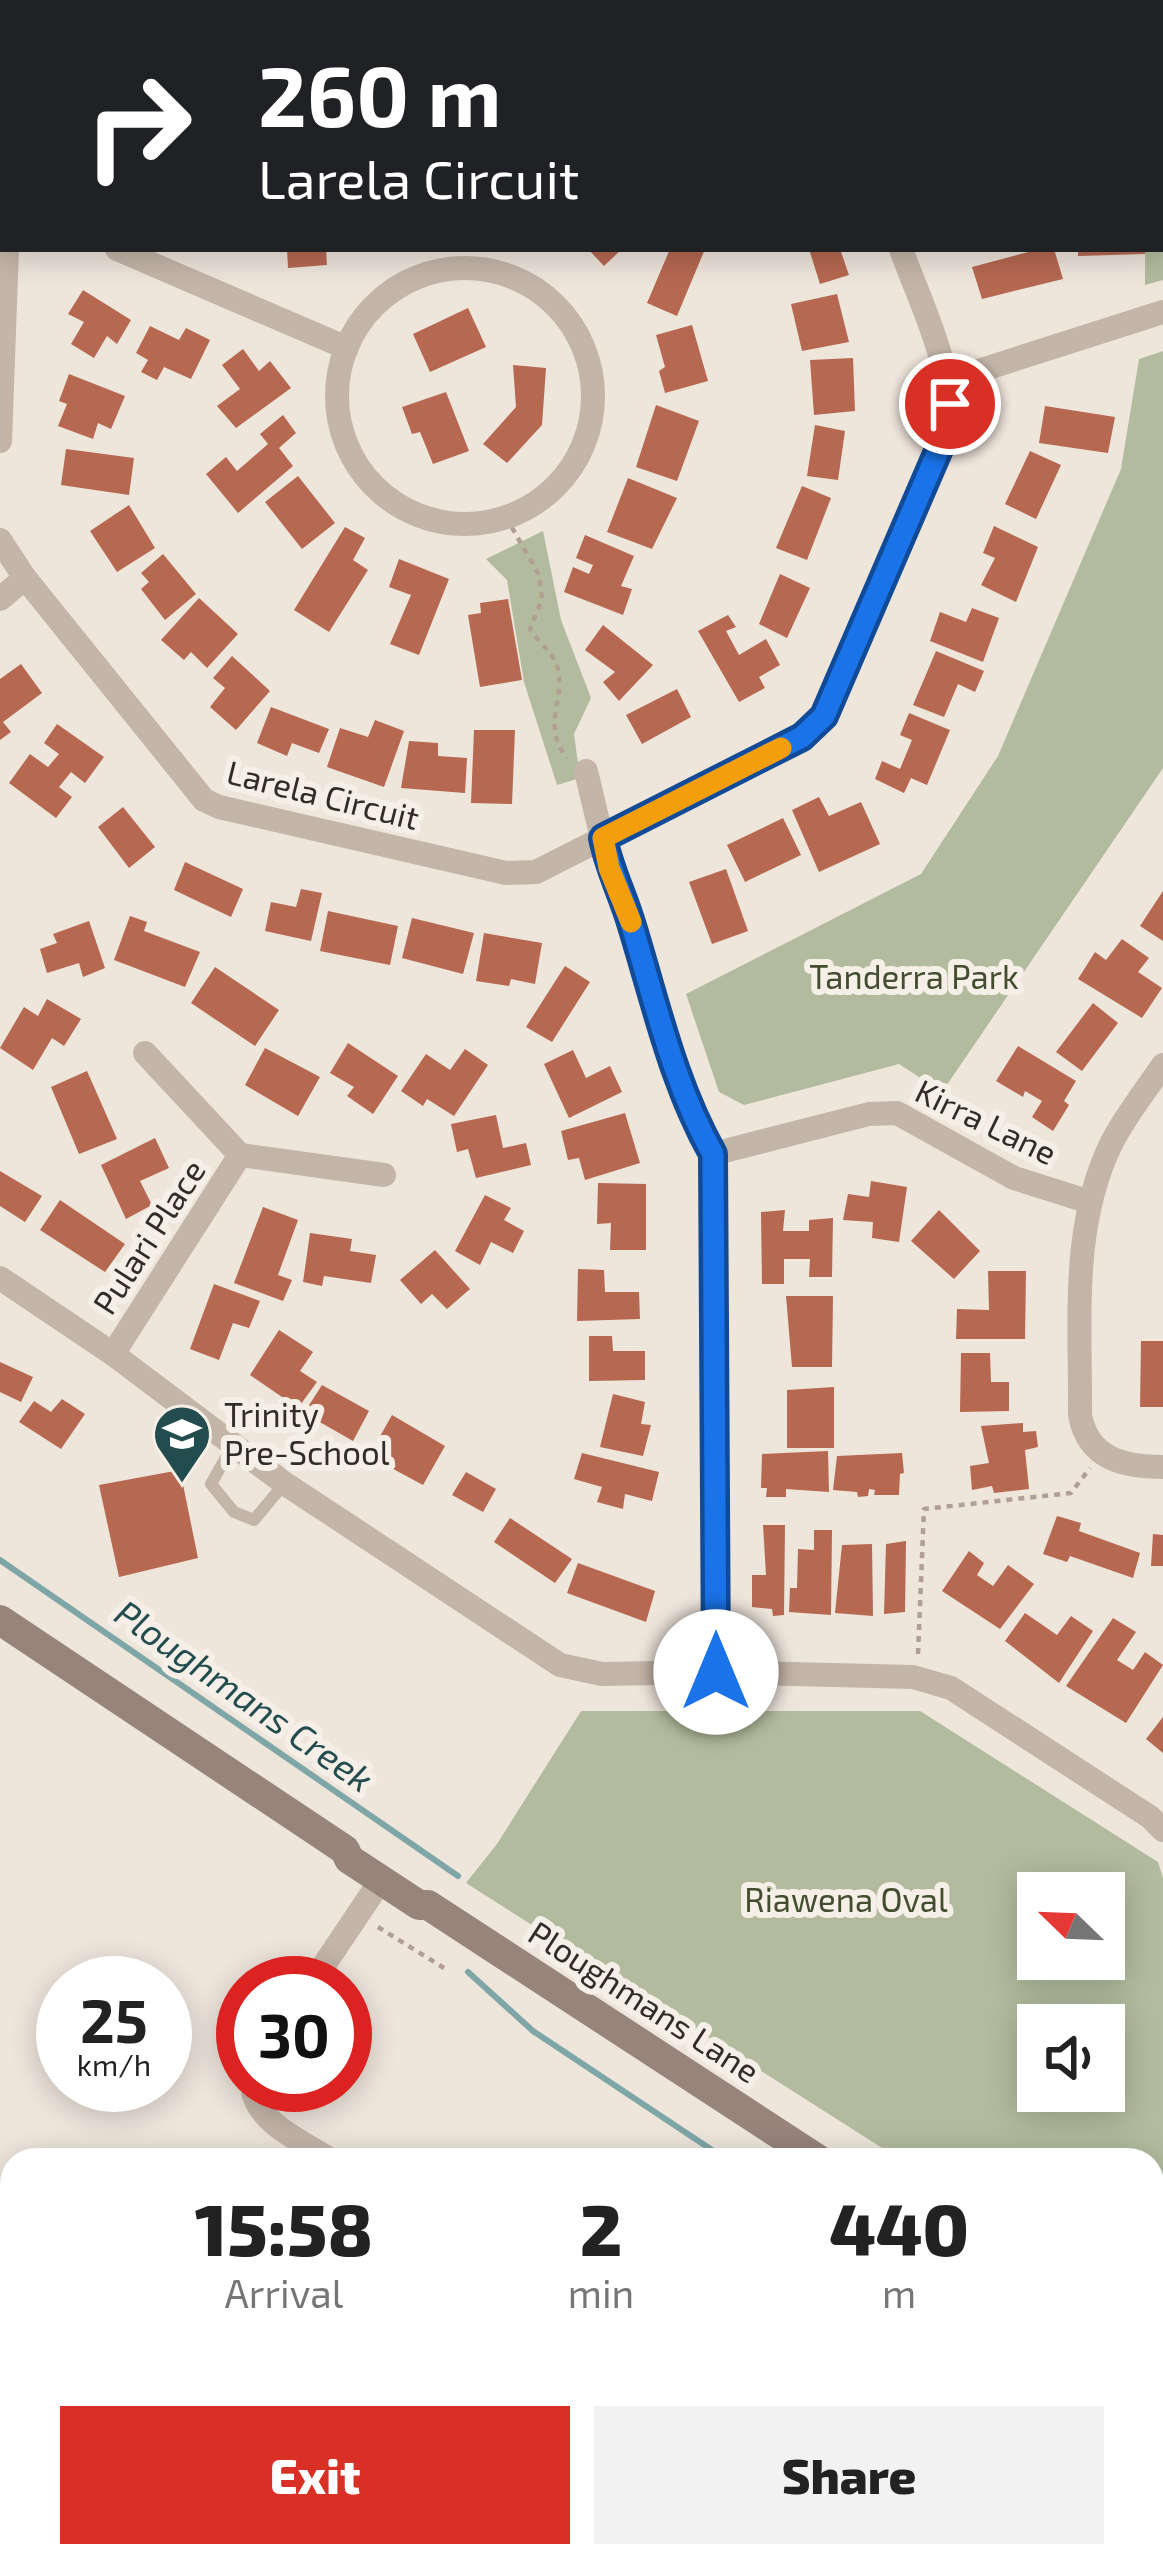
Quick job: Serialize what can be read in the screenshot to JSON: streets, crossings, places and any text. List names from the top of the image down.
{
  "streets": {
    "street": [
      "Larela Circuit",
      "Kirra Lane",
      "Pulari Place",
      "Ploughmans Lane"
    ]
  },
  "water": ["Ploughmans Creek"],
  "parks": ["Tanderra Park", "Riawena Oval"],
  "places": {
    "school or university": ["Trinity Pre-School"]
  },
  "north": "top left",
  "page": {
    "turn": ["260 m", "Larela Circuit"],
    "speed": "25 km/h",
    "limit": "30",
    "eta": [
      "15:58",
      "Arrival",
      "2",
      "min",
      "440",
      "m"
    ],
    "buttons": ["Exit", "Share"]
  }
}
